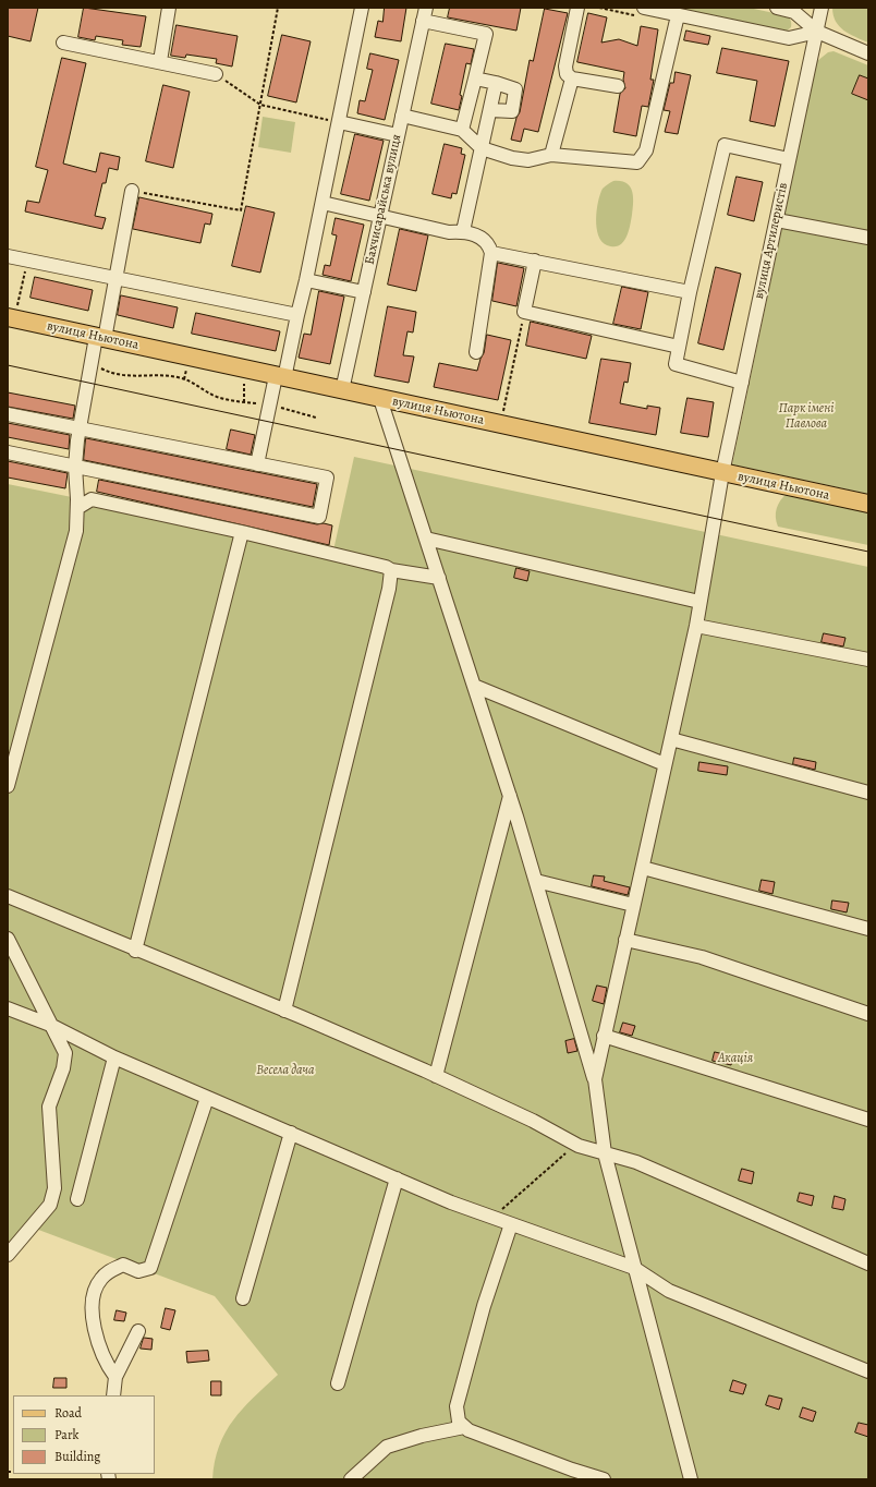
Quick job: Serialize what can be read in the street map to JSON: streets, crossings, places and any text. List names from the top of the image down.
{
  "streets": {
    "main road": ["вулиця Ньютона"],
    "street": ["Бахчисарайська вулиця", "вулиця Артилеристів"]
  },
  "crossings": [
    ["Бахчисарайська вулиця", "вулиця Ньютона"],
    ["вулиця Артилеристів", "вулиця Ньютона"]
  ],
  "parks": ["Парк імені Павлова", "Акація", "Весела дача"],
  "legend": ["Road", "Park", "Building"]
}
